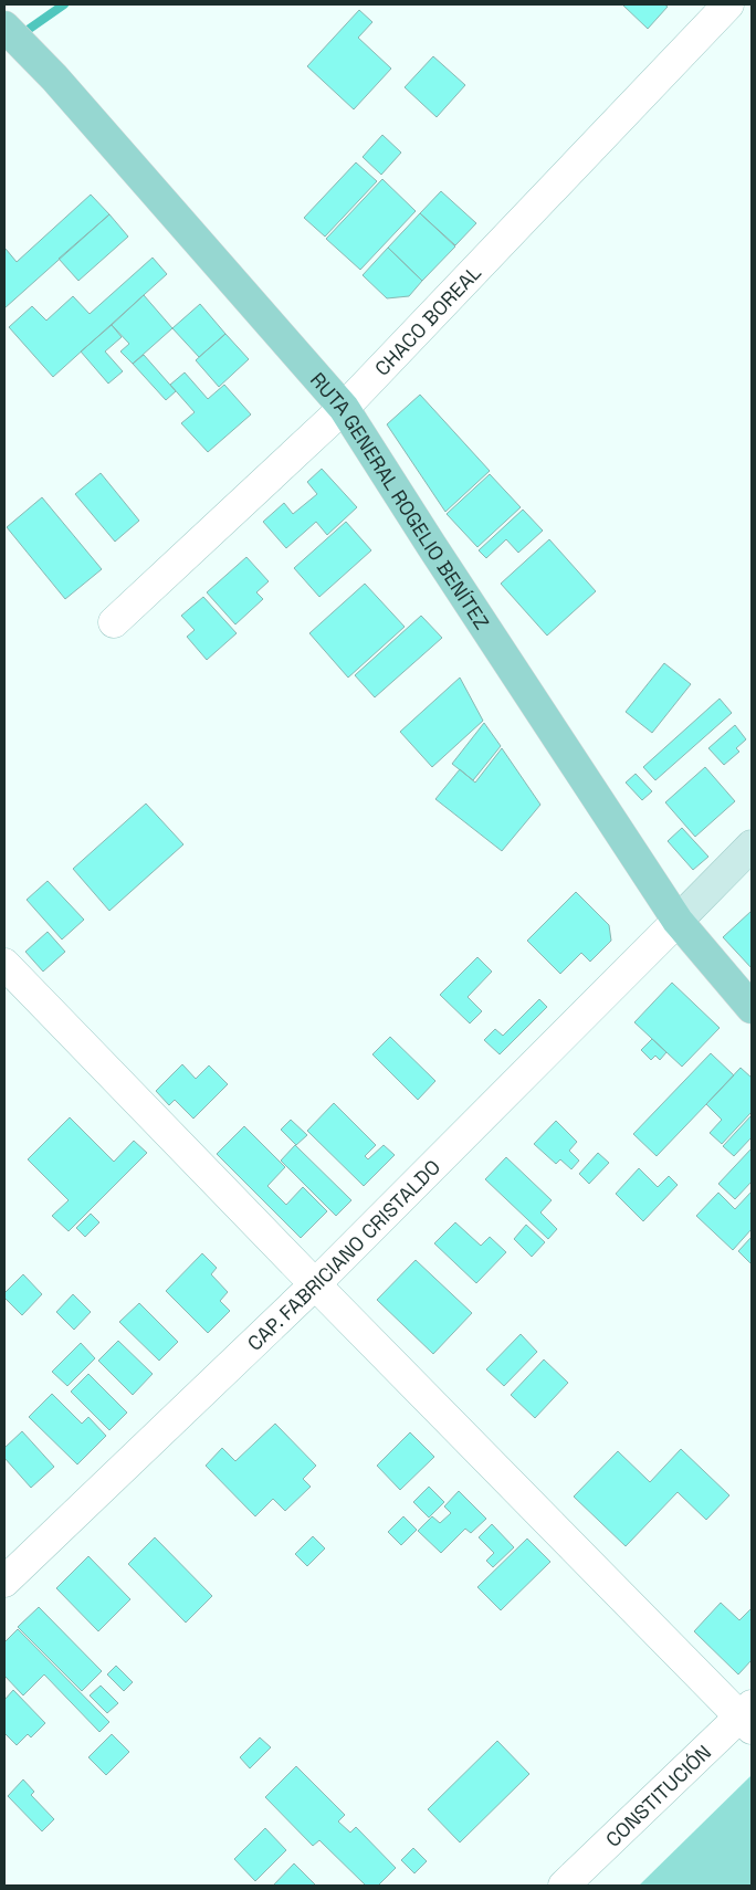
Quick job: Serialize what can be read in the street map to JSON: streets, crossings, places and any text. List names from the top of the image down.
{
  "streets": {
    "main road": ["RUTA GENERAL ROGELIO BENÍTEZ"],
    "street": ["CHACO BOREAL", "CAP. FABRICIANO CRISTALDO", "CONSTITUCIÓN"]
  },
  "crossings": [
    ["CHACO BOREAL", "RUTA GENERAL ROGELIO BENÍTEZ"],
    ["RUTA GENERAL ROGELIO BENÍTEZ", "CAP. FABRICIANO CRISTALDO"]
  ]
}
